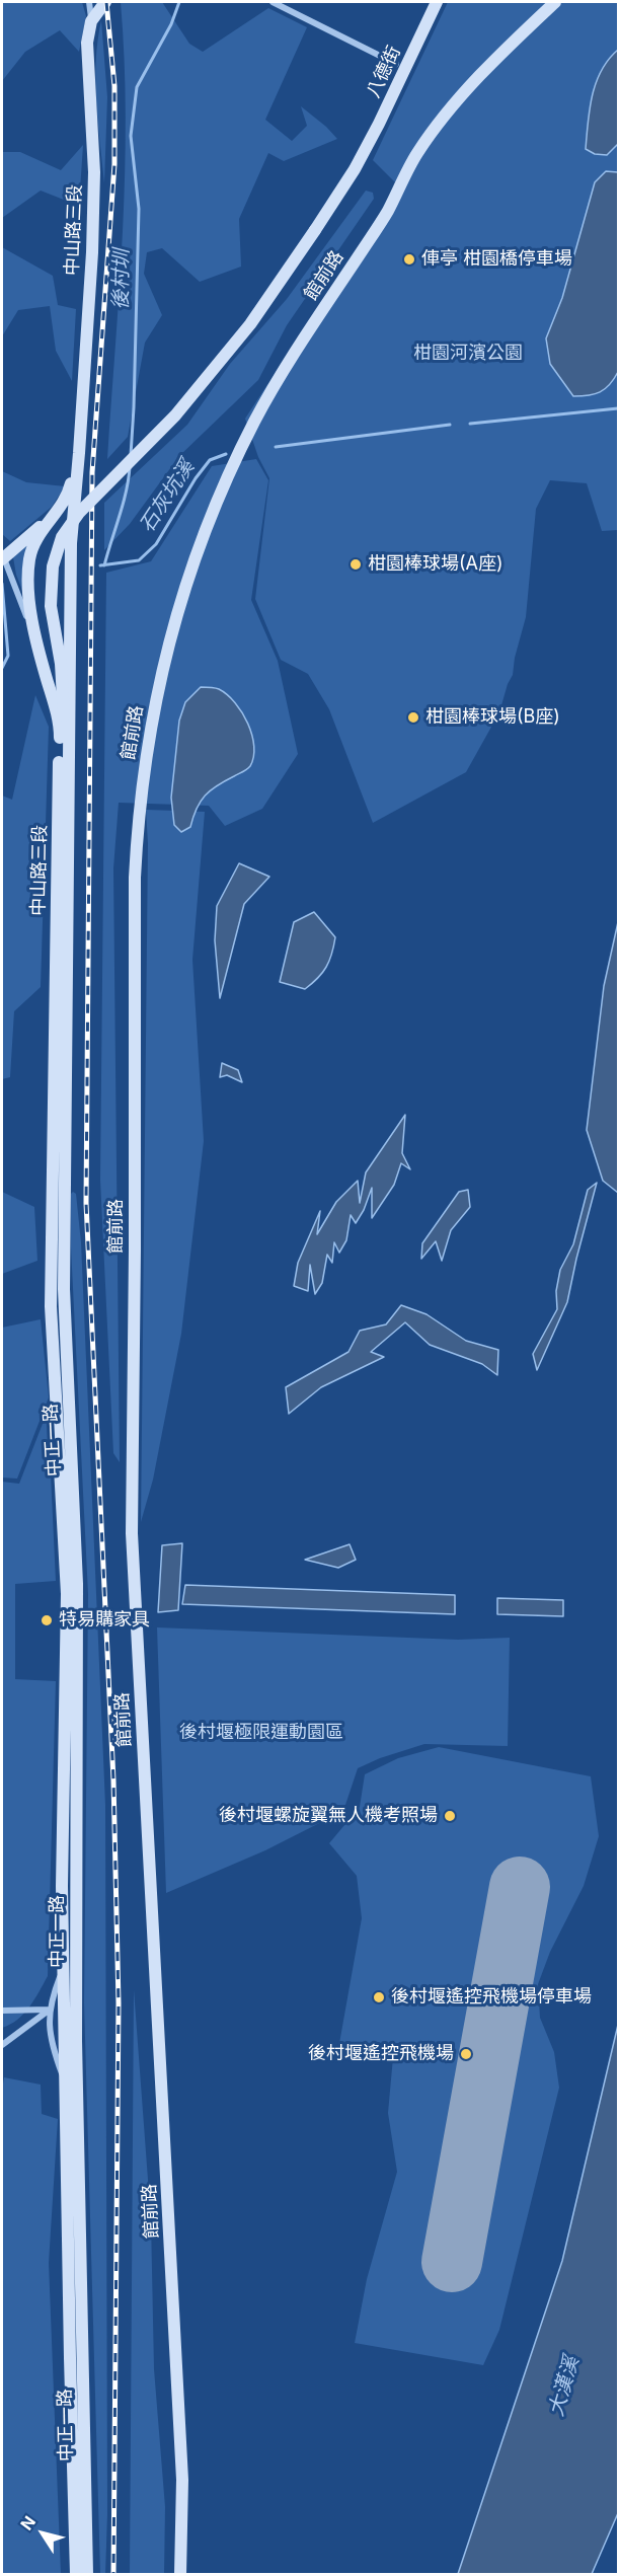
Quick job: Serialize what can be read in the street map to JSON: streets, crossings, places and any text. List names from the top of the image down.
{
  "streets": {
    "main road": [
      "八德街",
      "中山路三段",
      "館前路",
      "中正一路"
    ]
  },
  "crossings": [
    ["八德街", "中山路三段"],
    ["中山路三段", "中正一路"]
  ],
  "water": ["後村圳", "石灰坑溪", "大漢溪"],
  "parks": ["柑園河濱公園", "後村堰極限運動園區"],
  "places": [
    "俥亭 柑園橋停車場",
    "柑園棒球場(A座)",
    "柑園棒球場(B座)",
    "特易購家具",
    "後村堰螺旋翼無人機考照場",
    "後村堰遙控飛機場停車場",
    "後村堰遙控飛機場"
  ],
  "north": "top left"
}
